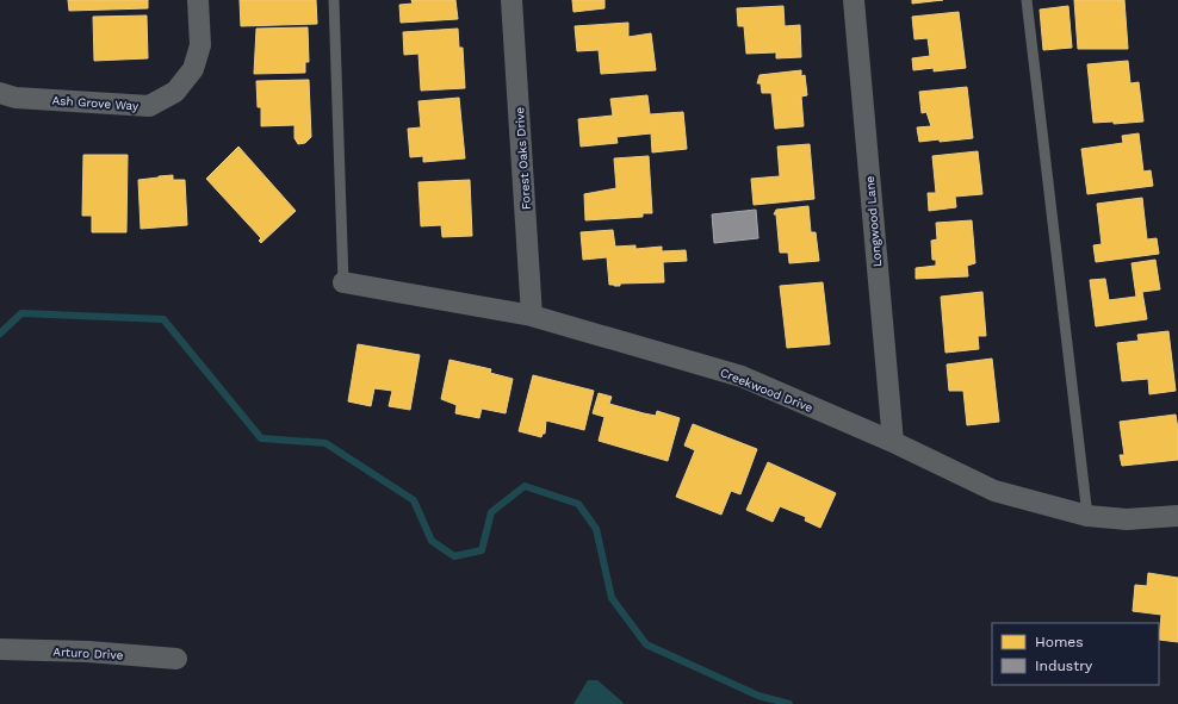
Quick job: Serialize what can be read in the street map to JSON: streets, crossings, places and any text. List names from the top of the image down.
{
  "streets": {
    "street": [
      "Ash Grove Way",
      "Forest Oaks Drive",
      "Longwood Lane",
      "Creekwood Drive",
      "Arturo Drive"
    ]
  },
  "crossings": [
    ["Forest Oaks Drive", "Creekwood Drive"],
    ["Longwood Lane", "Creekwood Drive"]
  ],
  "legend": ["Homes", "Industry"]
}
